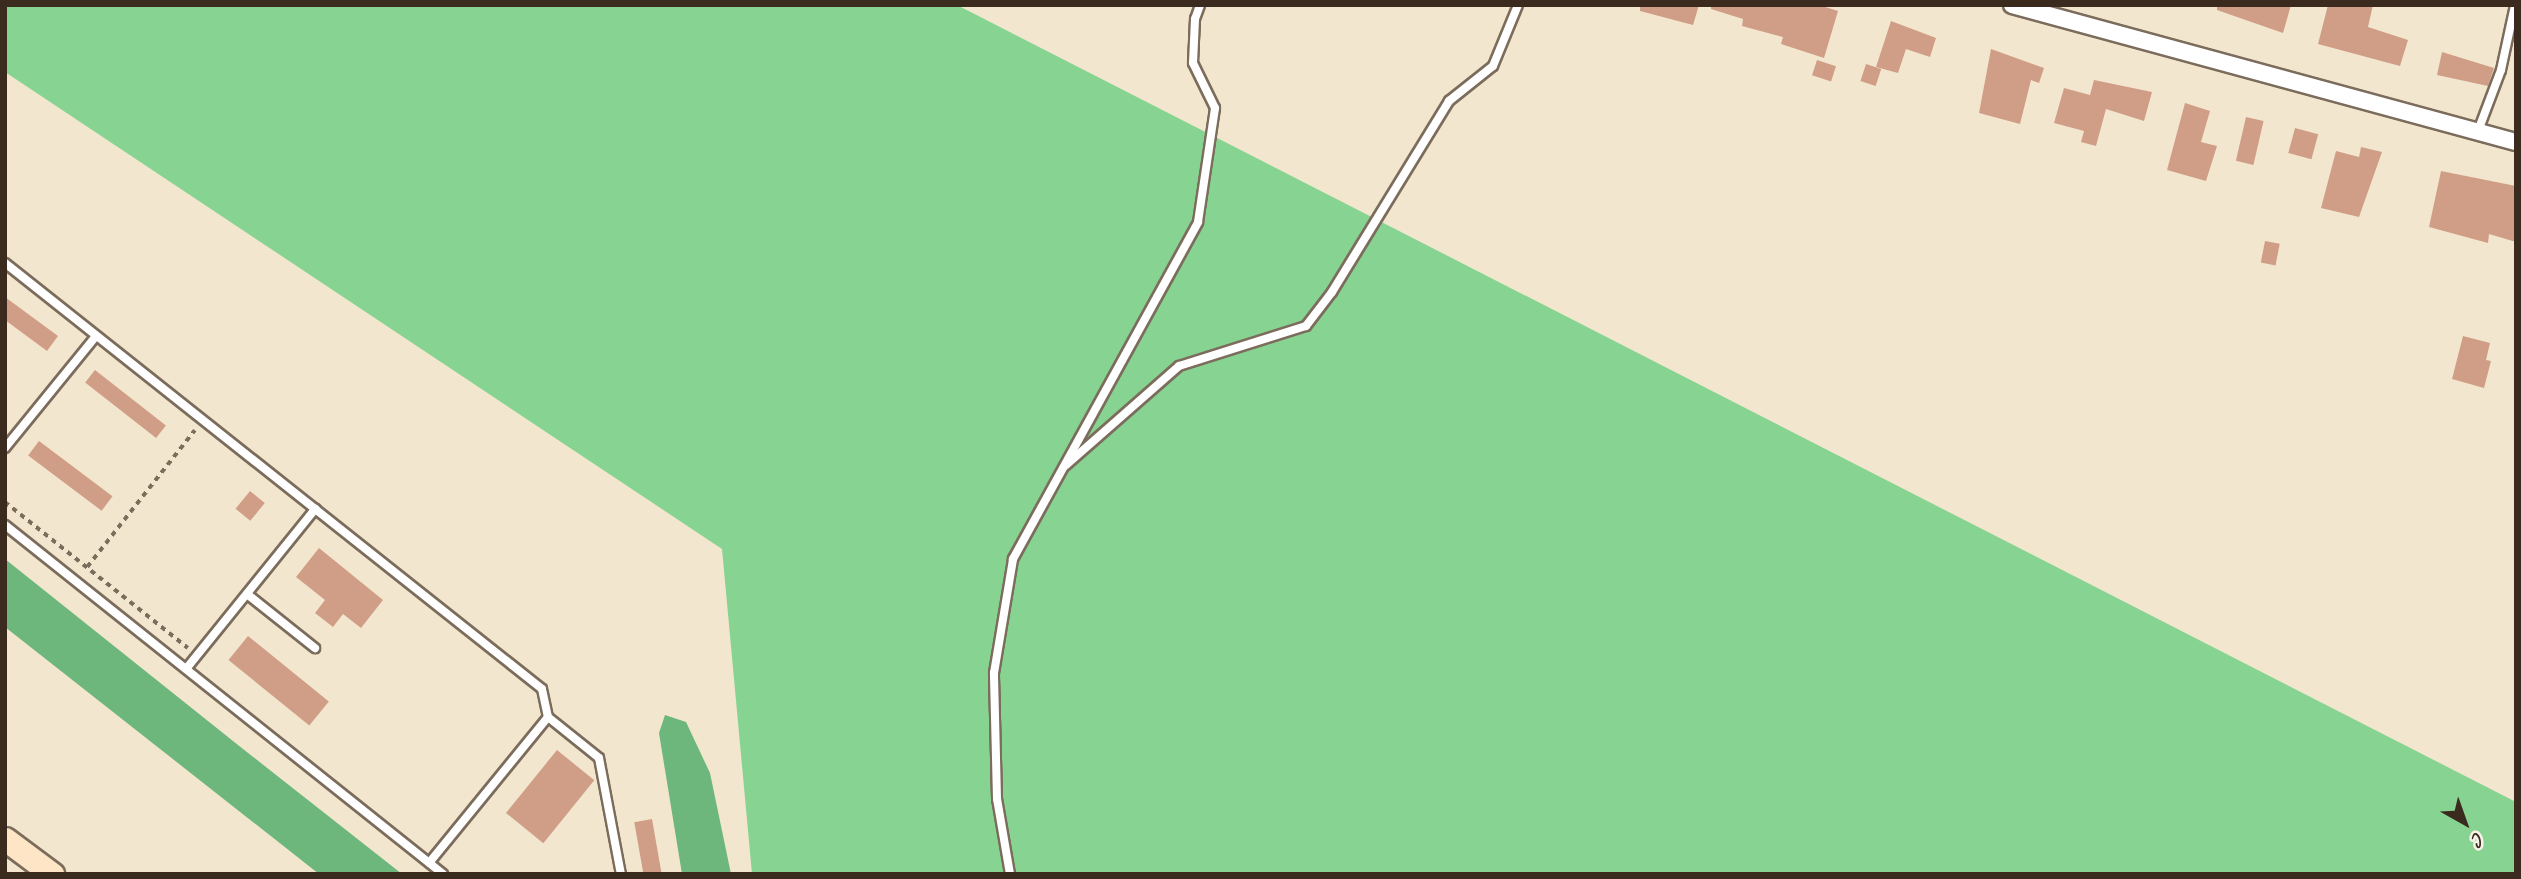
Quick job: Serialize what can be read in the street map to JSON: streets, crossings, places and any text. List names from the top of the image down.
{
  "north": "bottom right"
}
